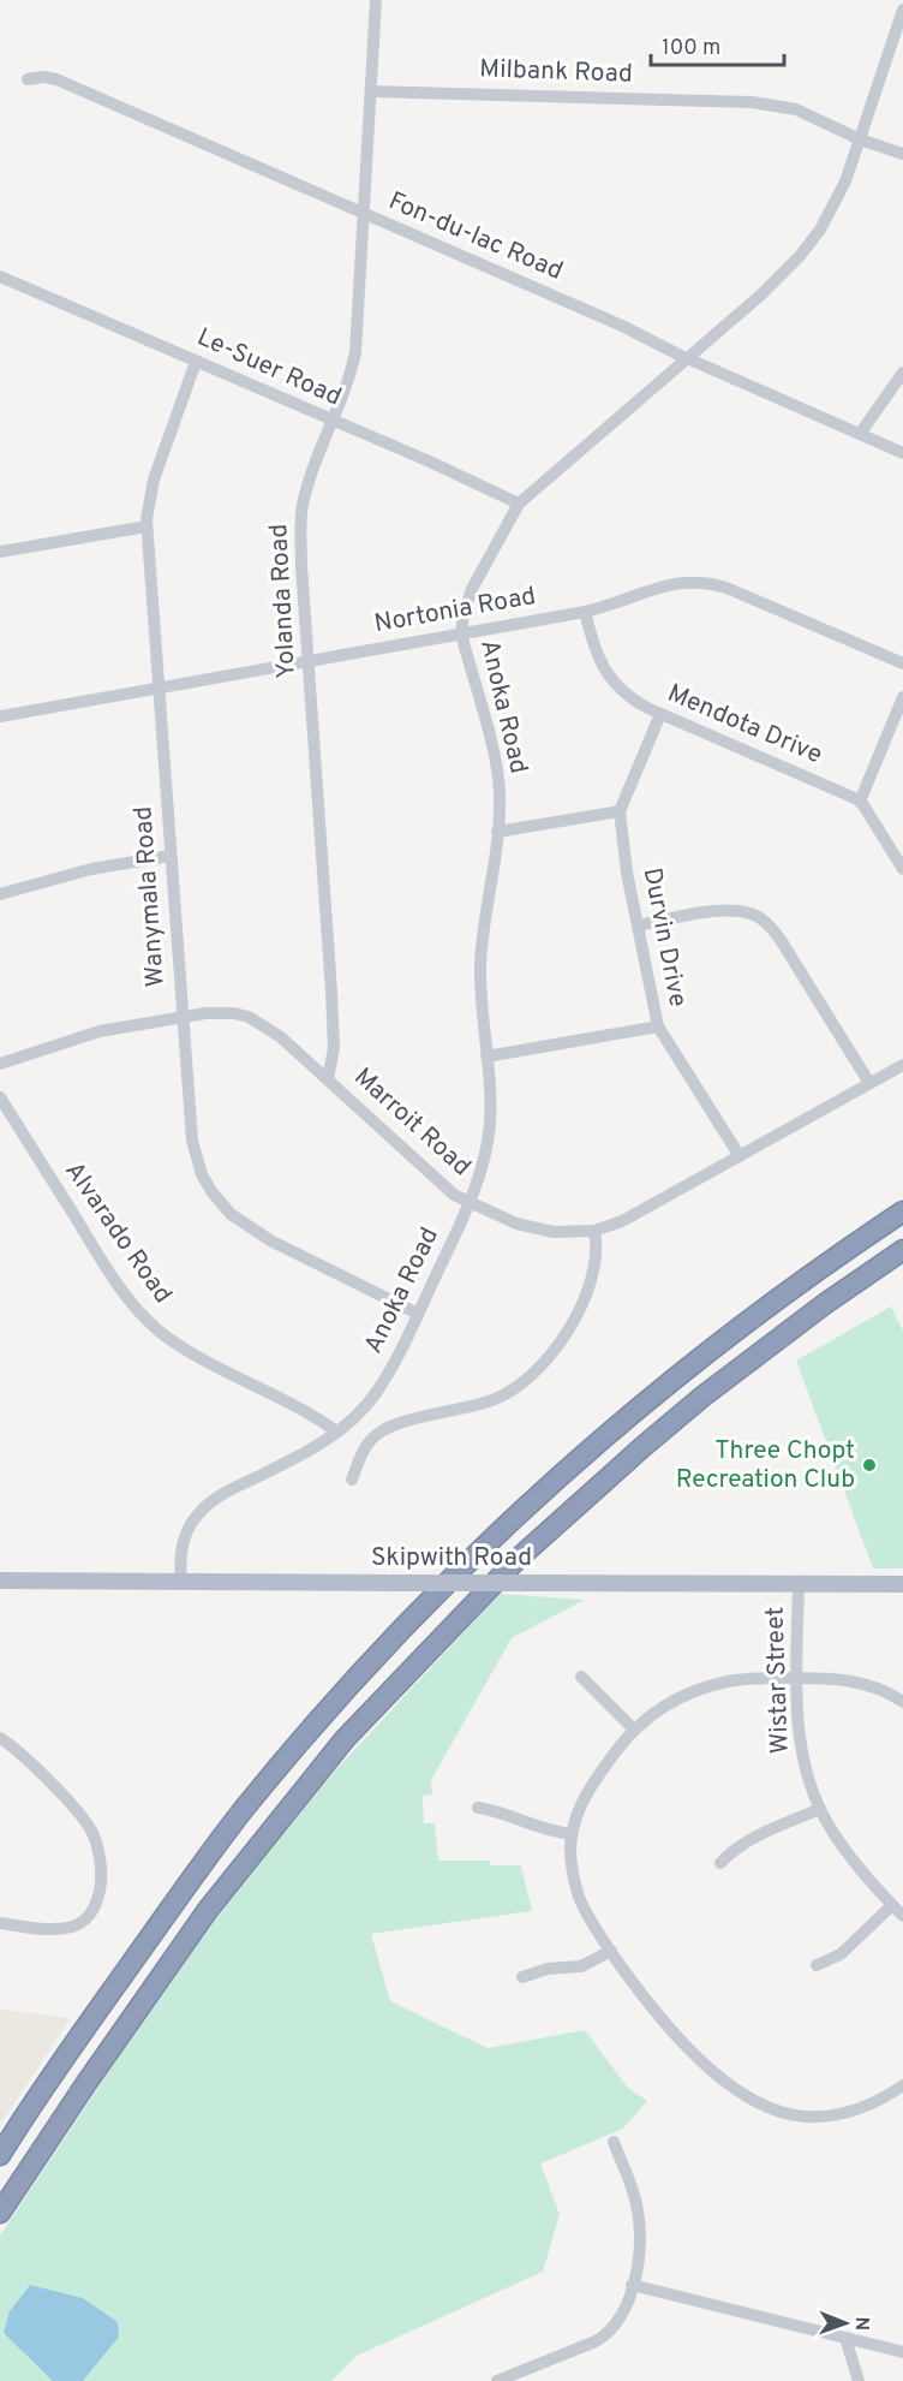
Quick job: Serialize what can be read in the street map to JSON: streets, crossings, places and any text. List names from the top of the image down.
{
  "streets": {
    "main road": ["Skipwith Road"],
    "street": [
      "Milbank Road",
      "Fon-du-lac Road",
      "Le-Suer Road",
      "Yolanda Road",
      "Nortonia Road",
      "Anoka Road",
      "Mendota Drive",
      "Wanymala Road",
      "Durvin Drive",
      "Marroit Road",
      "Alvarado Road",
      "Wistar Street"
    ]
  },
  "crossings": [
    ["Milbank Road", "Yolanda Road"],
    ["Milbank Road", "Anoka Road"],
    ["Fon-du-lac Road", "Yolanda Road"],
    ["Fon-du-lac Road", "Anoka Road"],
    ["Le-Suer Road", "Yolanda Road"],
    ["Le-Suer Road", "Anoka Road"],
    ["Le-Suer Road", "Wanymala Road"],
    ["Yolanda Road", "Nortonia Road"],
    ["Yolanda Road", "Marroit Road"],
    ["Nortonia Road", "Anoka Road"],
    ["Nortonia Road", "Mendota Drive"],
    ["Nortonia Road", "Wanymala Road"],
    ["Anoka Road", "Wanymala Road"],
    ["Anoka Road", "Marroit Road"],
    ["Anoka Road", "Alvarado Road"],
    ["Anoka Road", "Skipwith Road"],
    ["Wanymala Road", "Marroit Road"],
    ["Durvin Drive", "Marroit Road"],
    ["Skipwith Road", "Wistar Street"]
  ],
  "places": ["Three Chopt Recreation Club"],
  "scale_bar": "100 m",
  "north": "right"
}
